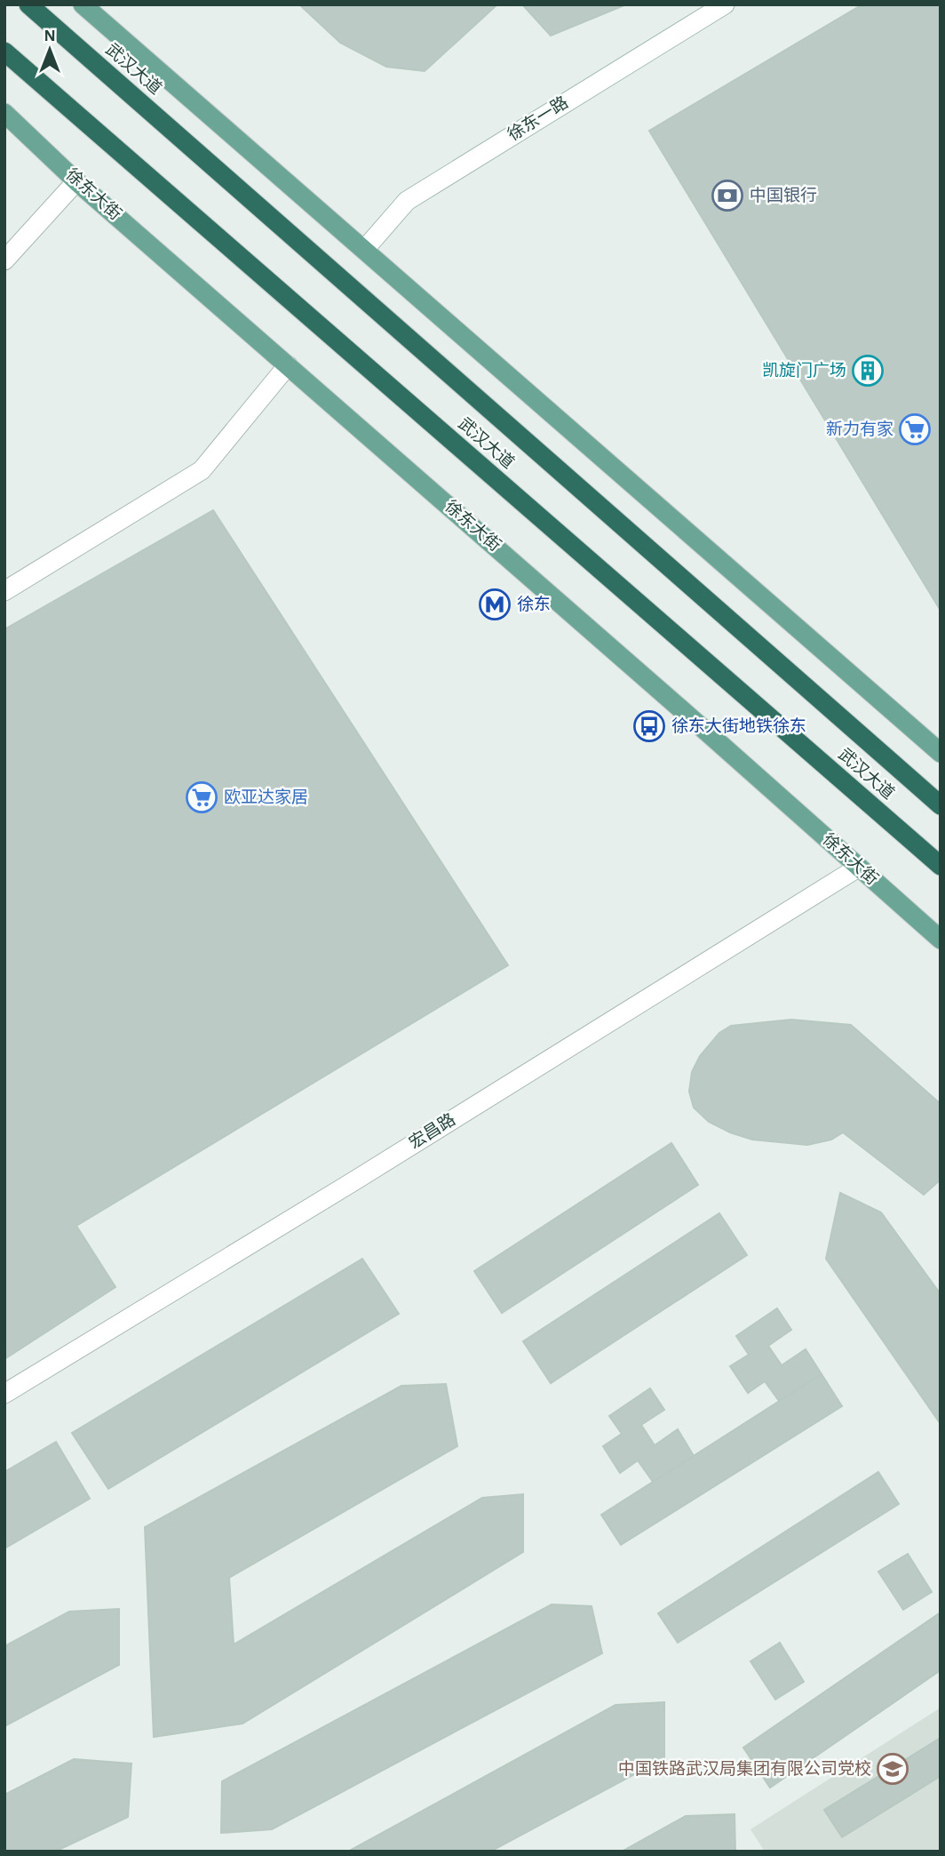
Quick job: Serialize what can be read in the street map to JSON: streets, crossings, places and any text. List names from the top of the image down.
{
  "streets": {
    "highway": ["武汉大道"],
    "main road": ["徐东大街"],
    "street": ["徐东一路", "宏昌路"]
  },
  "crossings": [
    ["徐东大街", "宏昌路"]
  ],
  "places": {
    "bank": ["中国银行"],
    "building": ["凯旋门广场"],
    "supermarket": ["新力有家", "欧亚达家居"],
    "metro station": ["徐东"],
    "bus stop": ["徐东大街地铁徐东"],
    "school or university": ["中国铁路武汉局集团有限公司党校"]
  },
  "north": "top"
}
